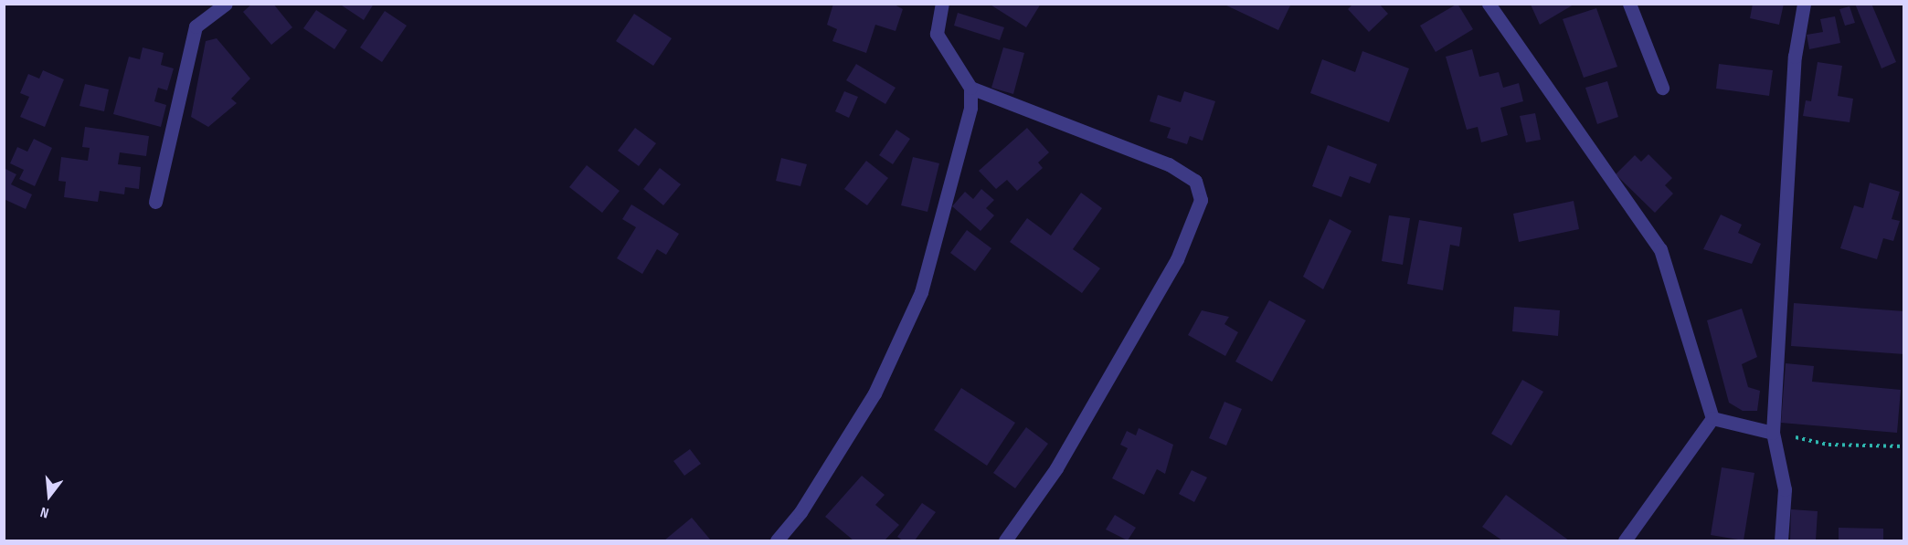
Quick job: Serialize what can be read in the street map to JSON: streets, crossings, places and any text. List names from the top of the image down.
{
  "north": "bottom"
}
